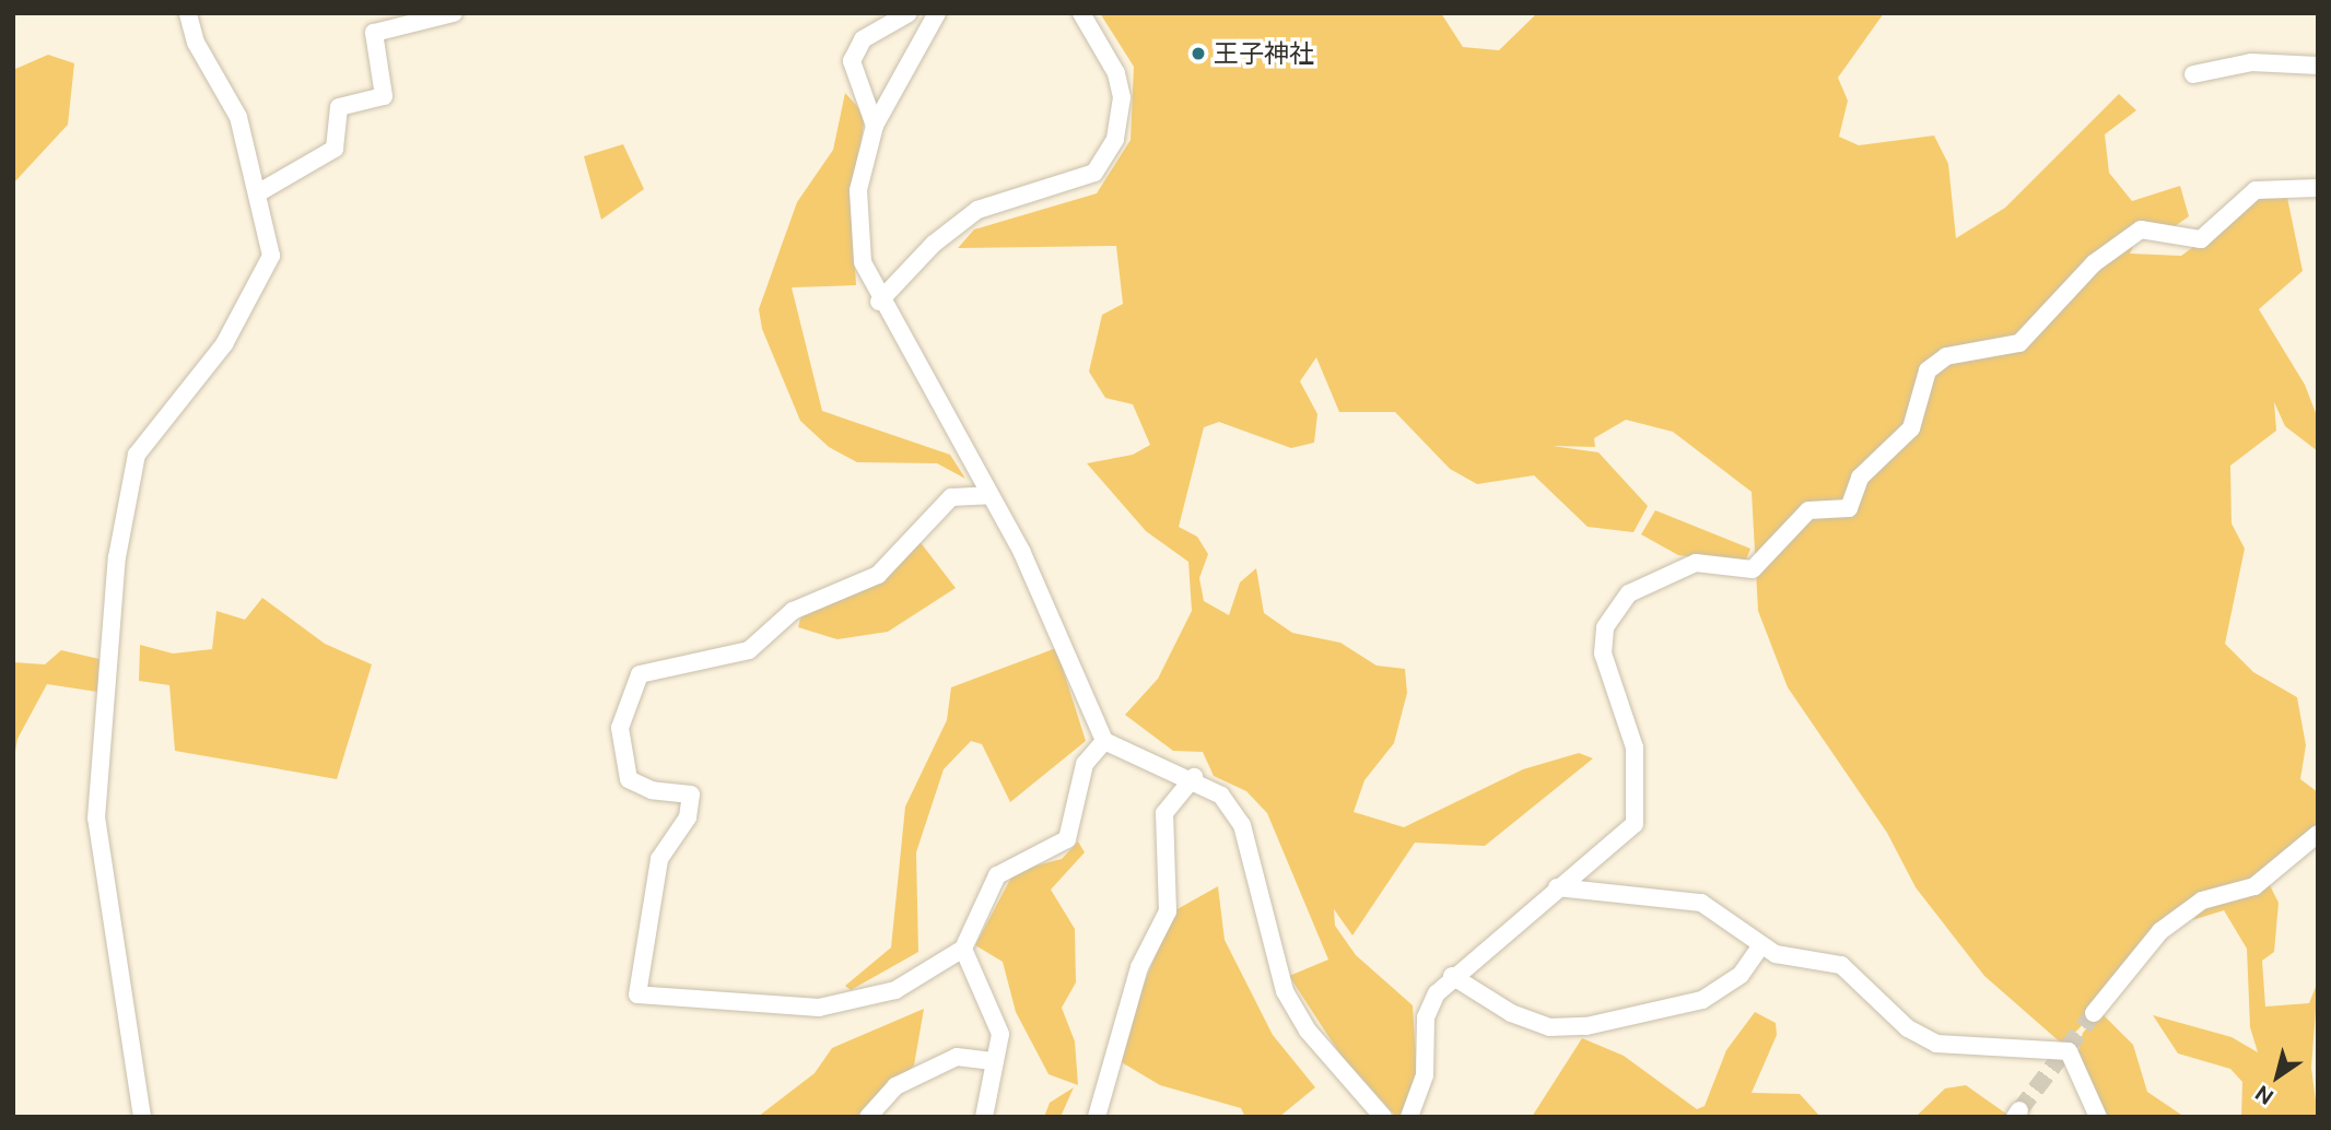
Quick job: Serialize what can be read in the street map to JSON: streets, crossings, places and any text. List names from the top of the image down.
{
  "places": ["王子神社"],
  "north": "bottom left"
}
